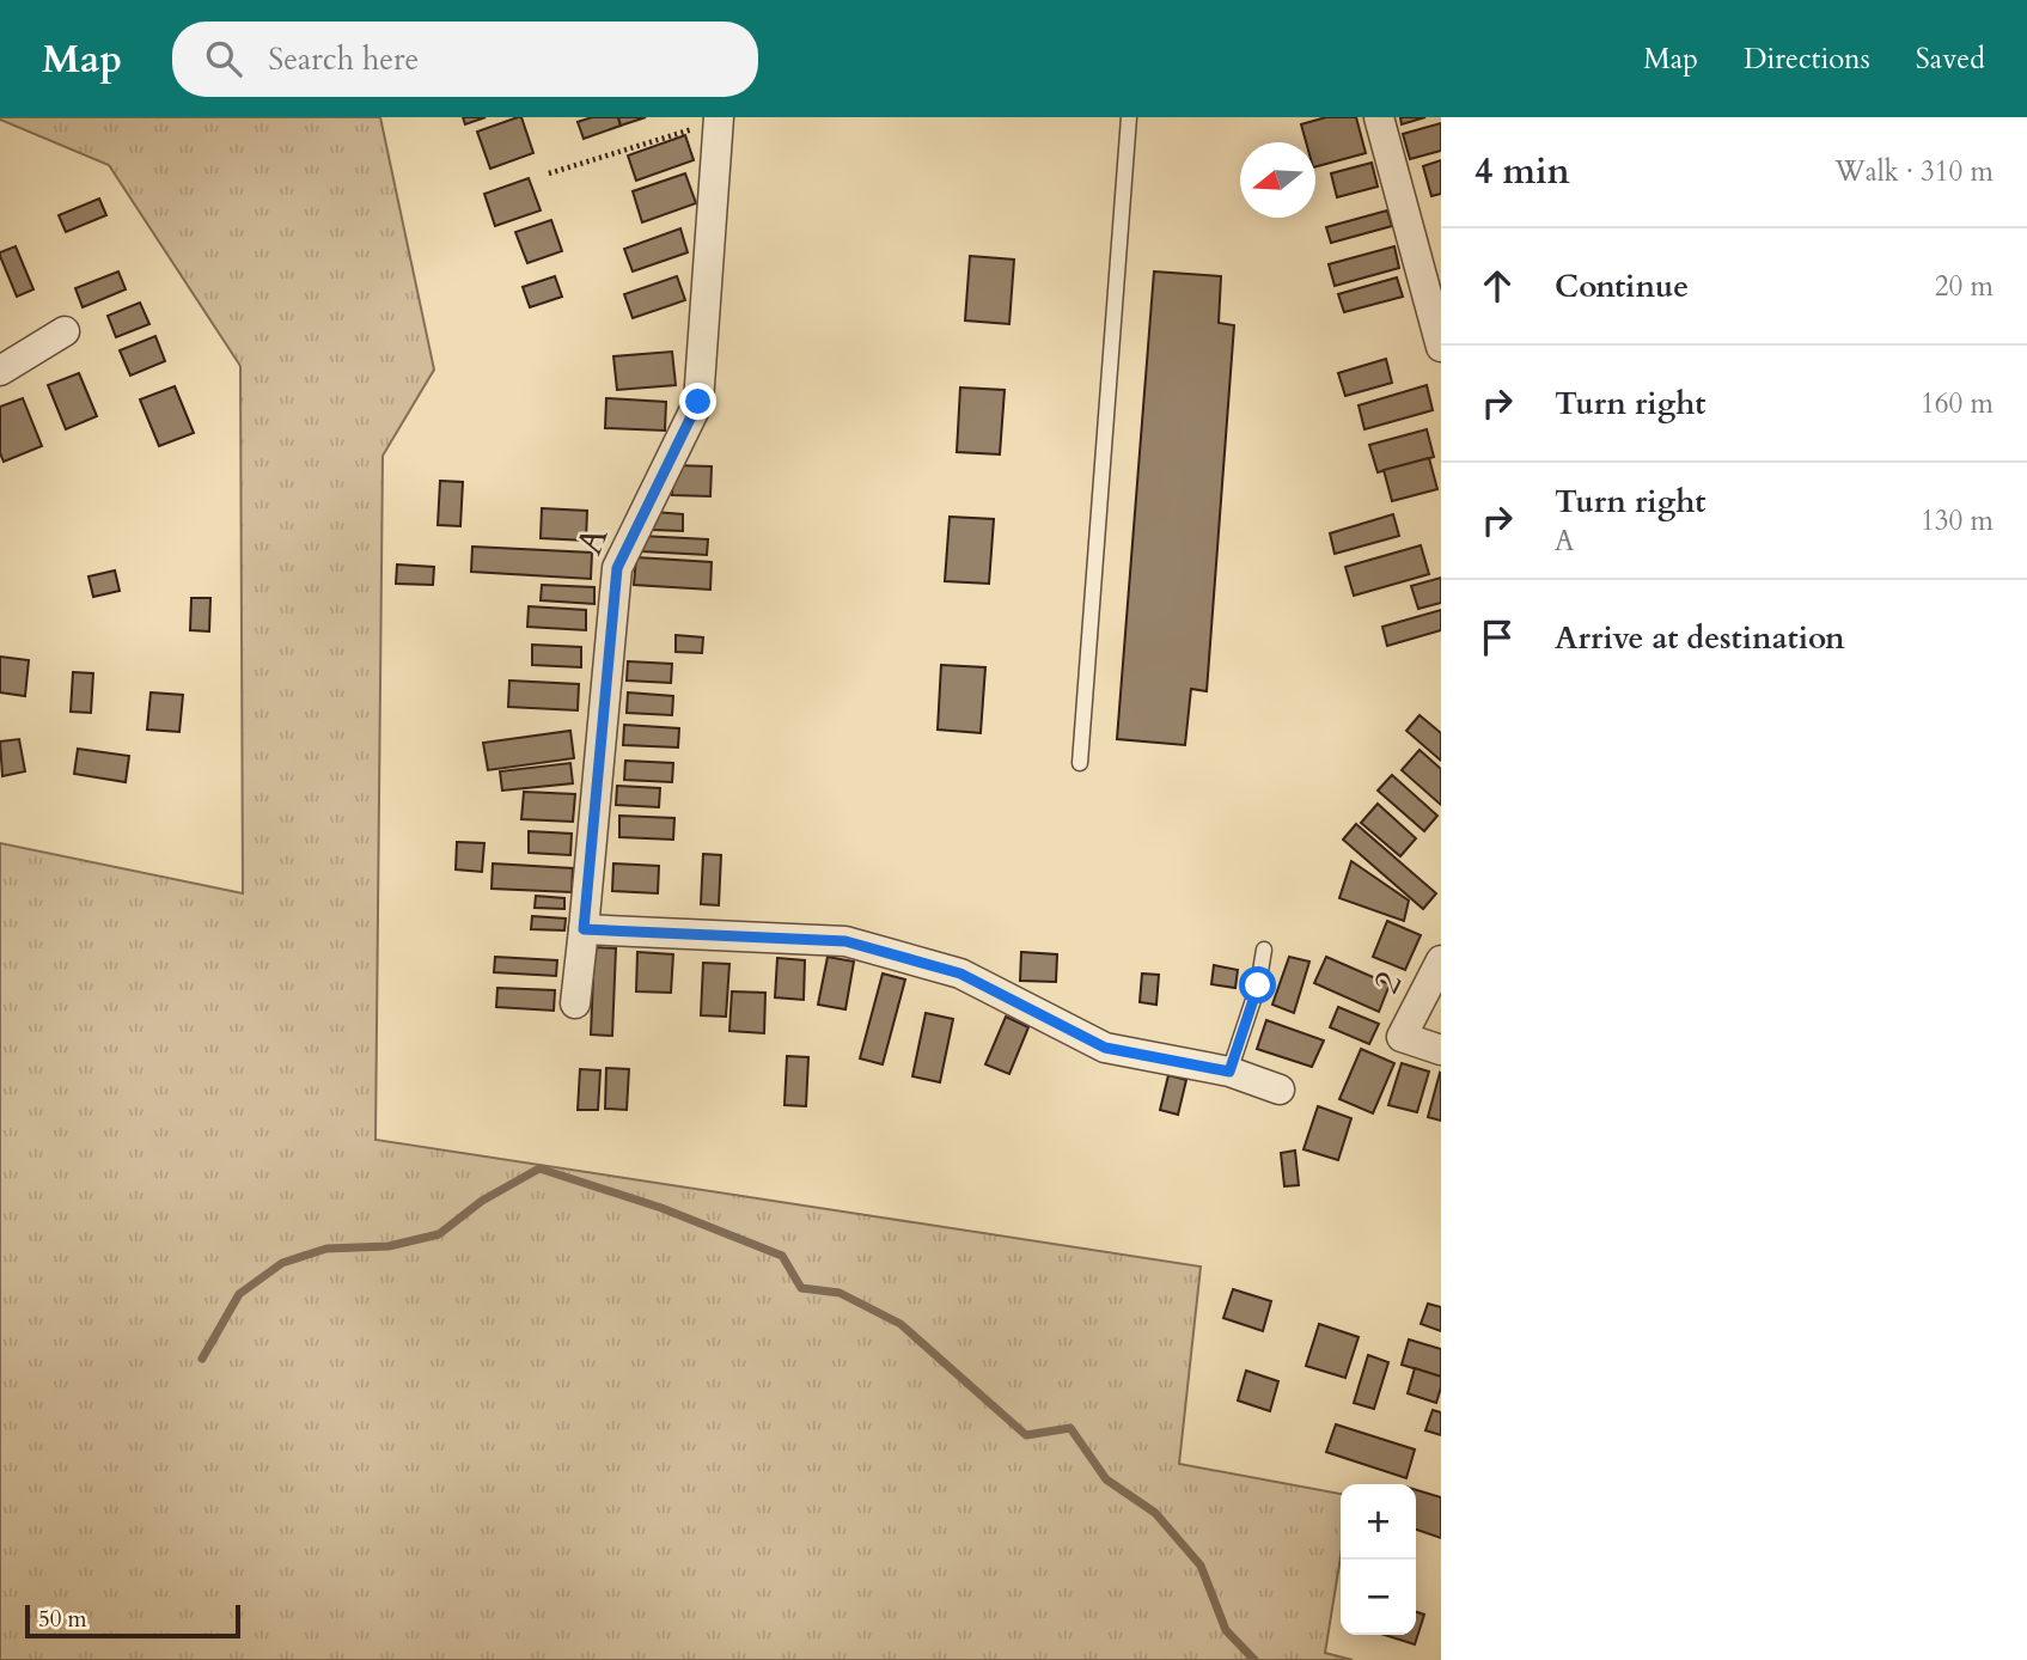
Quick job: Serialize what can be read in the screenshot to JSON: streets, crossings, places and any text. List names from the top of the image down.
{
  "streets": {
    "street": ["A", "2"]
  },
  "scale_bar": "50 m",
  "north": "left",
  "page": {
    "header": "Map",
    "search": "Search here",
    "nav": ["Map", "Directions", "Saved"],
    "heading": ["4 min", "Walk · 310 m"],
    "list": [
      ["Continue", "20 m"],
      ["Turn right", "160 m"],
      ["Turn right", "A", "130 m"],
      "Arrive at destination"
    ],
    "map_buttons": ["+", "−"],
    "scale": "50 m"
  }
}
